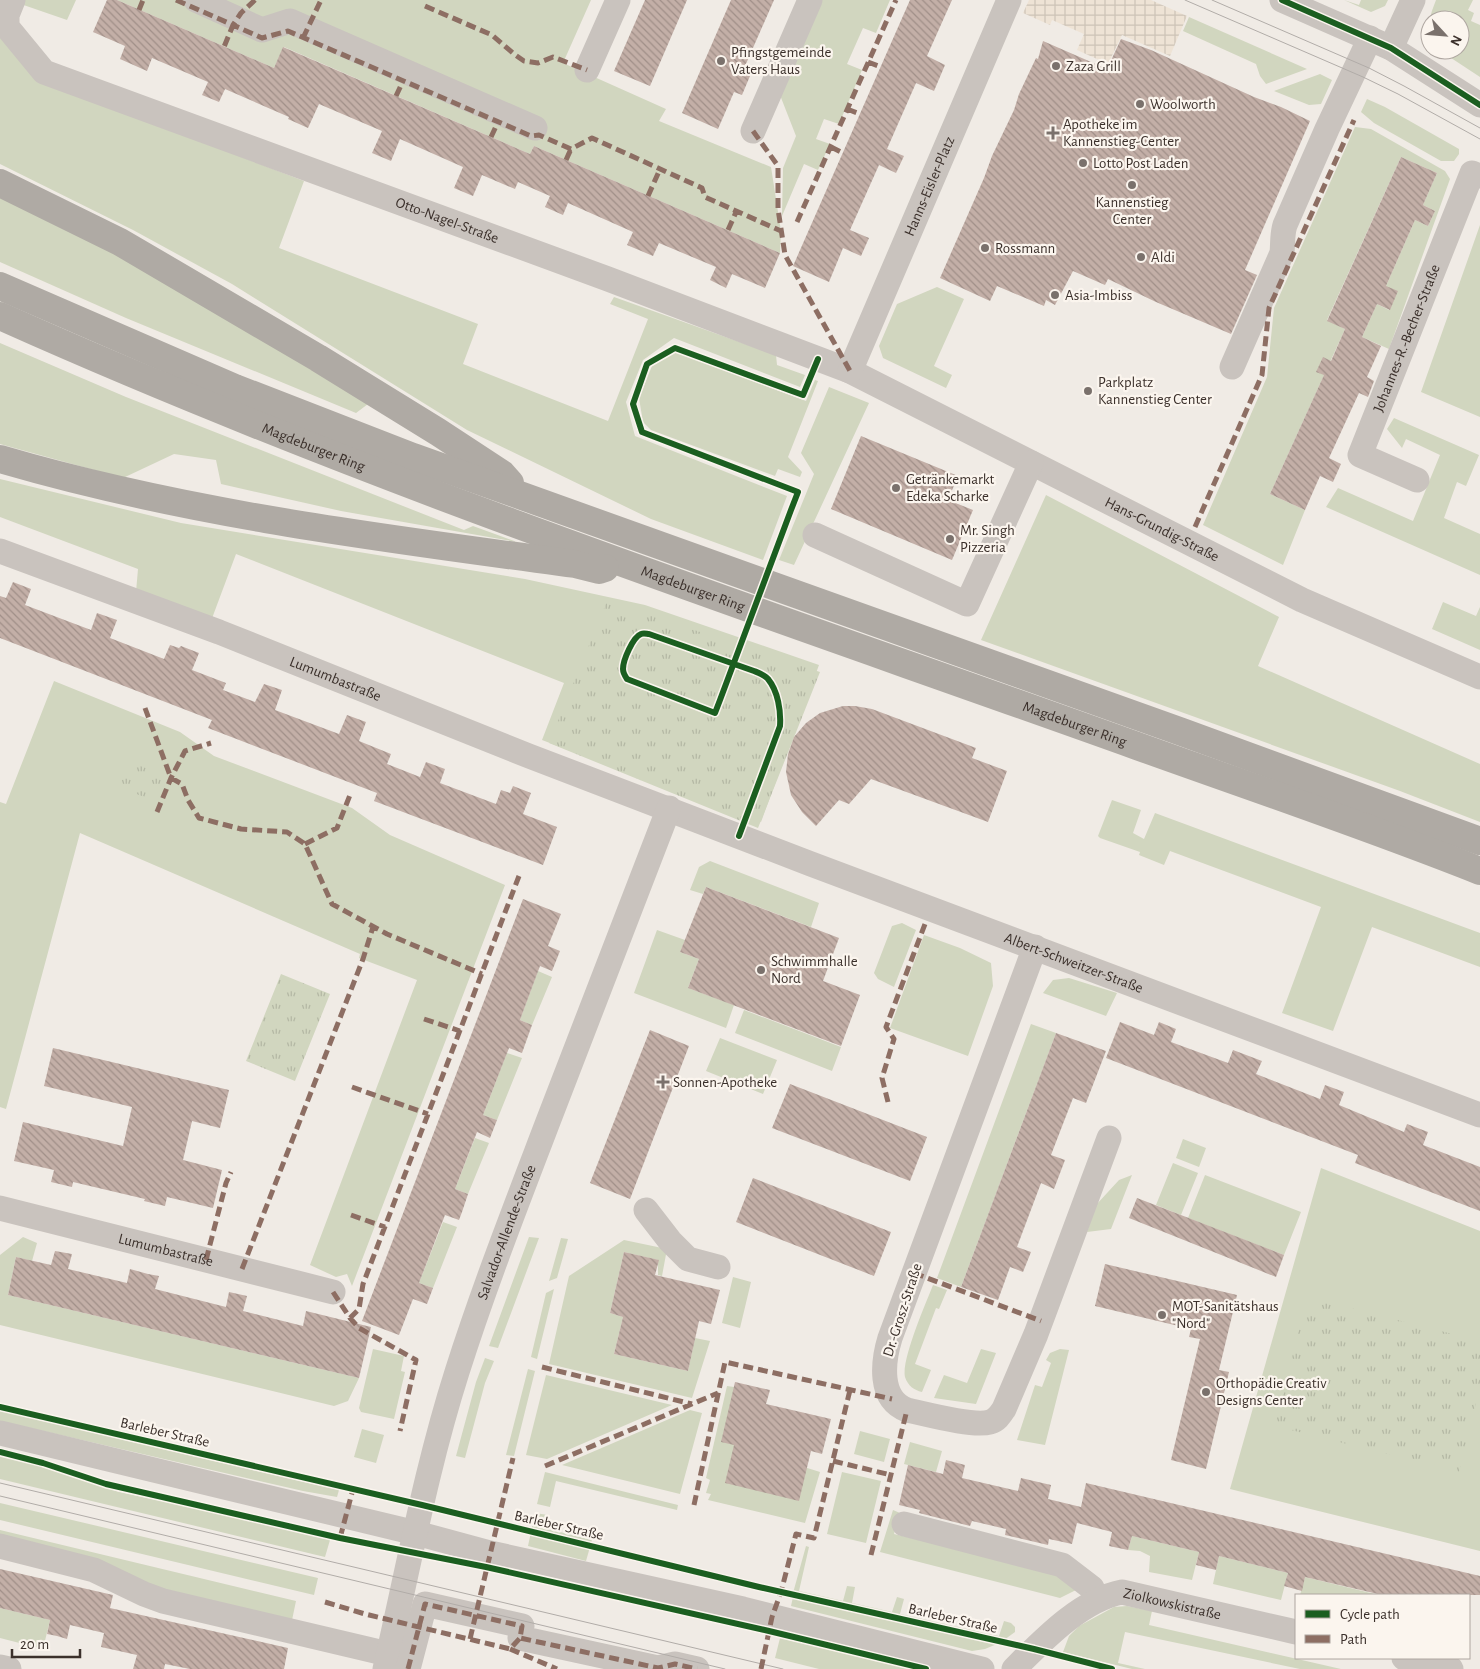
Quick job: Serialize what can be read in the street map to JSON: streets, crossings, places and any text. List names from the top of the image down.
{
  "streets": {
    "highway": ["Magdeburger Ring"],
    "street": [
      "Hanns-Eisler-Platz",
      "Otto-Nagel-Straße",
      "Johannes-R.-Becher-Straße",
      "Hans-Grundig-Straße",
      "Lumumbastraße",
      "Albert-Schweitzer-Straße",
      "Salvador-Allende-Straße",
      "Dr.-Grosz-Straße",
      "Ziolkowskistraße"
    ],
    "cycle path": ["Barleber Straße"]
  },
  "crossings": [
    ["Hanns-Eisler-Platz", "Otto-Nagel-Straße"],
    ["Hanns-Eisler-Platz", "Hans-Grundig-Straße"],
    ["Otto-Nagel-Straße", "Hans-Grundig-Straße"],
    ["Lumumbastraße", "Albert-Schweitzer-Straße"],
    ["Lumumbastraße", "Salvador-Allende-Straße"],
    ["Albert-Schweitzer-Straße", "Salvador-Allende-Straße"],
    ["Albert-Schweitzer-Straße", "Dr.-Grosz-Straße"]
  ],
  "places": {
    "other": [
      "Pfingstgemeinde Vaters Haus",
      "Zaza Grill",
      "Woolworth",
      "Lotto Post Laden",
      "Kannenstieg Center",
      "Rossmann",
      "Aldi",
      "Asia-Imbiss",
      "Parkplatz Kannenstieg Center",
      "Getränkemarkt Edeka Scharke",
      "Mr. Singh Pizzeria",
      "Schwimmhalle Nord",
      "MOT-Sanitätshaus \"Nord\"",
      "Orthopädie Creativ Designs Center"
    ],
    "health": ["Apotheke im Kannenstieg-Center", "Sonnen-Apotheke"]
  },
  "legend": ["Cycle path", "Path"],
  "scale_bar": "20 m",
  "north": "bottom right"
}
